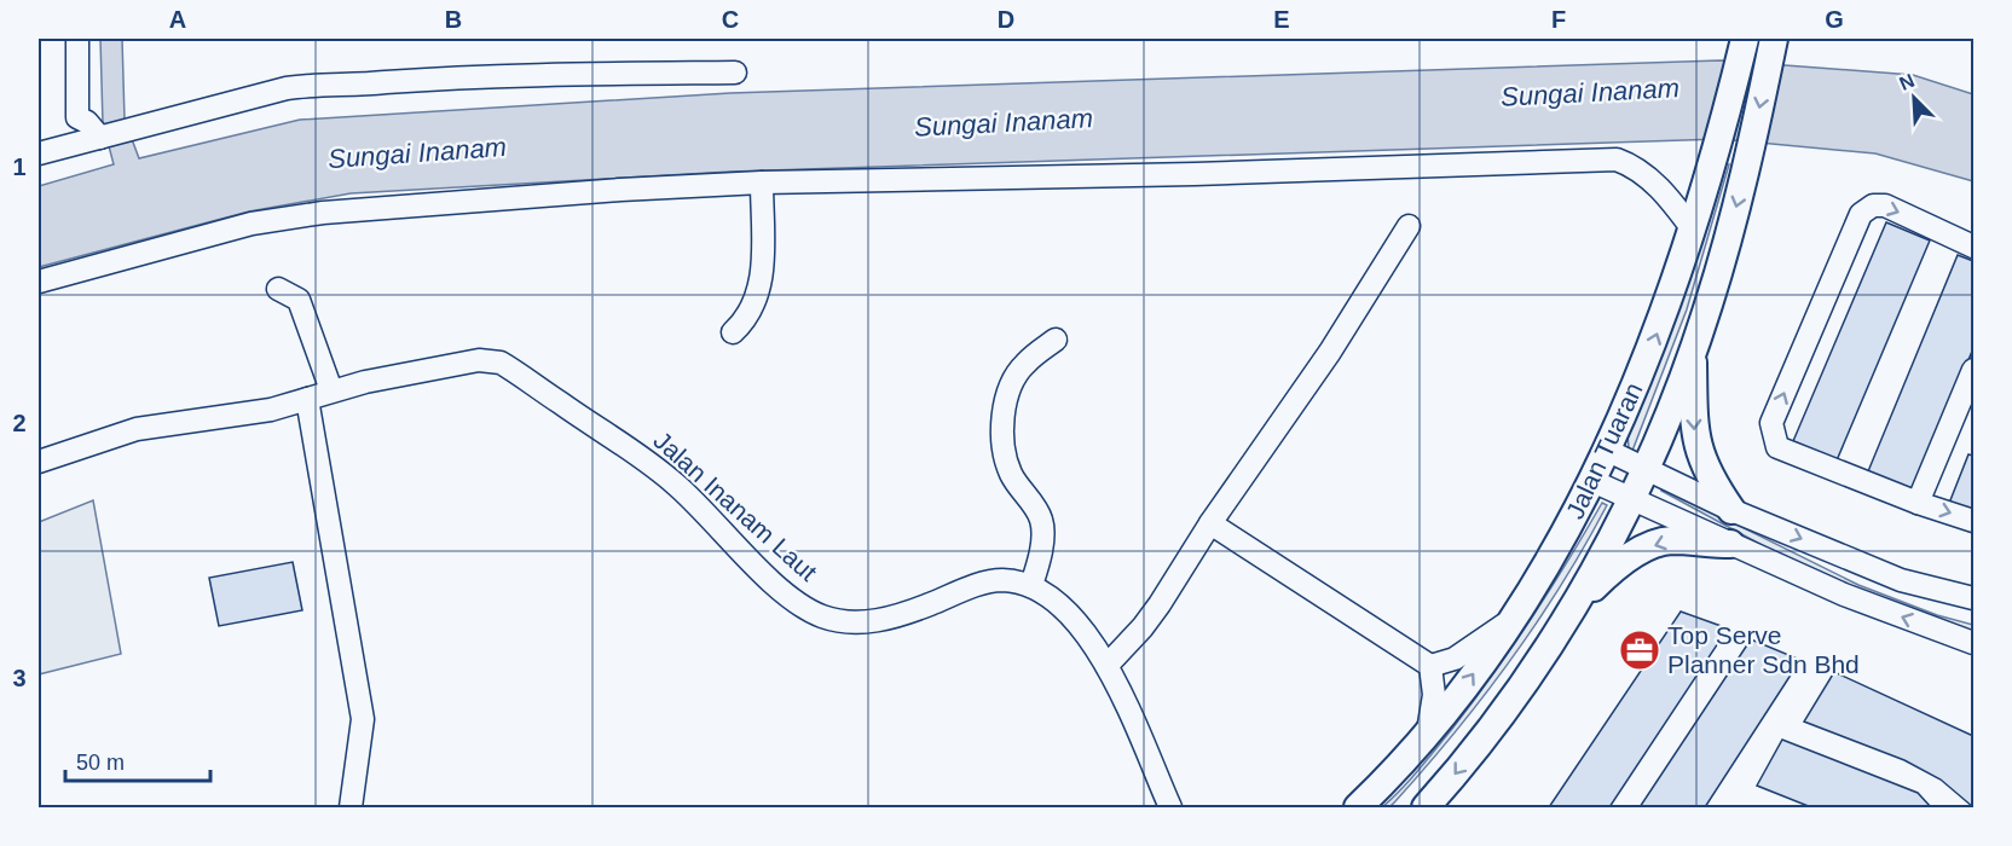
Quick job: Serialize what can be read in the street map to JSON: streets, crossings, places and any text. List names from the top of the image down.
{
  "streets": {
    "main road": ["Jalan Tuaran"],
    "street": ["Jalan Inanam Laut"]
  },
  "water": ["Sungai Inanam"],
  "places": {
    "office": ["Top Serve Planner Sdn Bhd"]
  },
  "scale_bar": "50 m",
  "north": "top left",
  "grid": {
    "columns": [
      "A",
      "B",
      "C",
      "D",
      "E",
      "F",
      "G"
    ],
    "rows": ["1", "2", "3"]
  }
}
